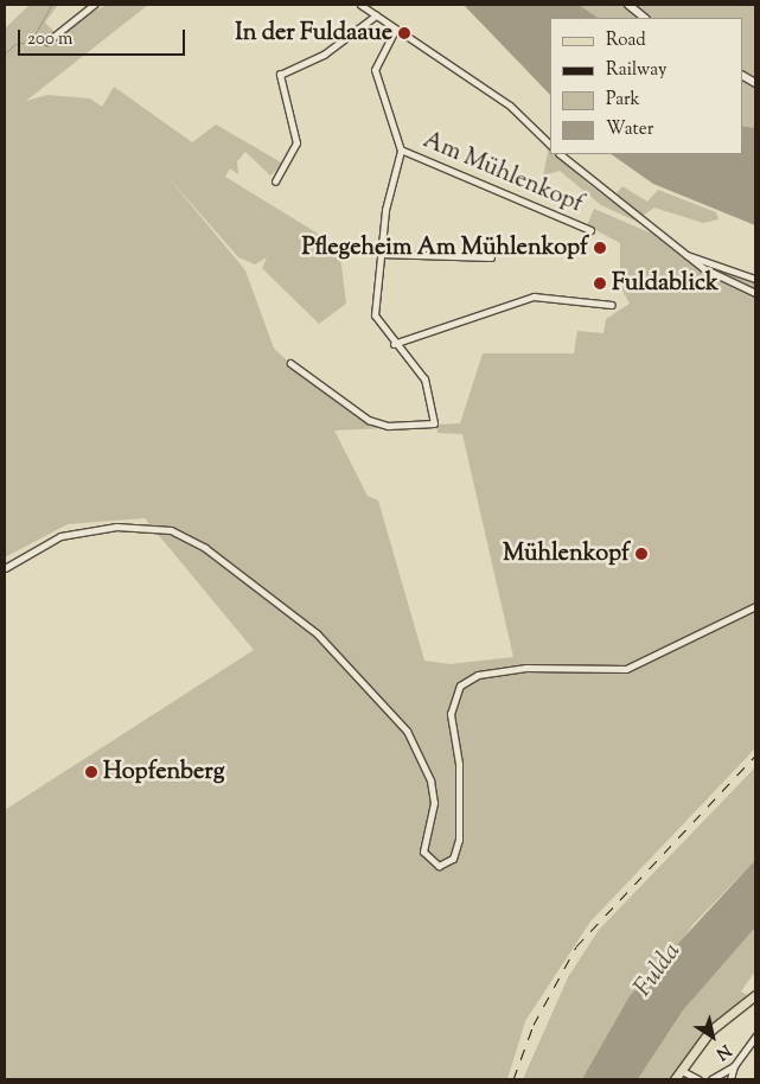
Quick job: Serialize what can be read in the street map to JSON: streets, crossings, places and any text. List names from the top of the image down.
{
  "streets": {
    "street": ["Am Mühlenkopf"]
  },
  "water": ["Fulda"],
  "places": [
    "In der Fuldaaue",
    "Pflegeheim Am Mühlenkopf",
    "Fuldablick",
    "Mühlenkopf",
    "Hopfenberg"
  ],
  "legend": [
    "Road",
    "Railway",
    "Park",
    "Water"
  ],
  "scale_bar": "200 m",
  "north": "bottom right"
}
